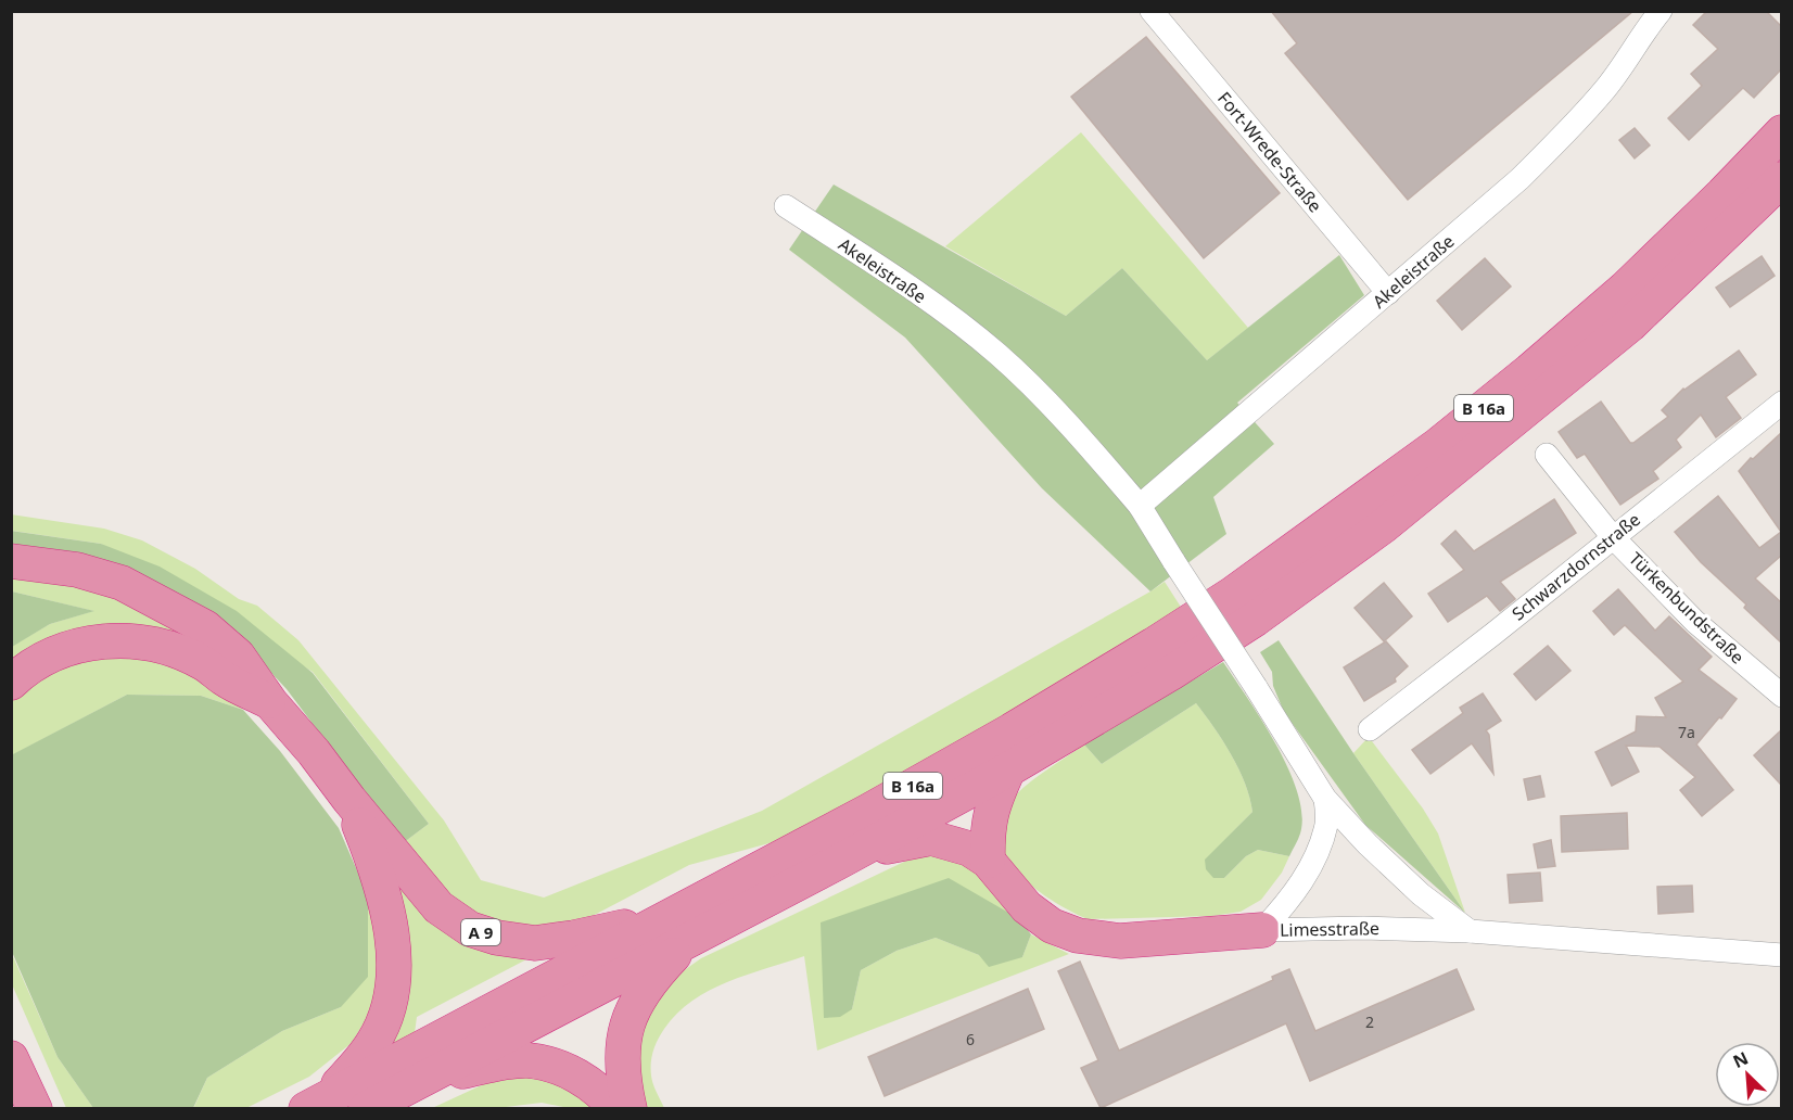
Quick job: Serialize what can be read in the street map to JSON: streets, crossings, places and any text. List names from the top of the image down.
{
  "streets": {
    "highway": ["B 16a", "A 9"],
    "street": [
      "Fort-Wrede-Straße",
      "Akeleistraße",
      "Schwarzdornstraße",
      "Türkenbundstraße",
      "Limesstraße"
    ]
  },
  "crossings": [
    ["Fort-Wrede-Straße", "Akeleistraße"],
    ["Akeleistraße", "Limesstraße"],
    ["B 16a", "A 9"],
    ["Schwarzdornstraße", "Türkenbundstraße"]
  ],
  "house_numbers": ["7a", "2", "6"],
  "north": "top left"
}
